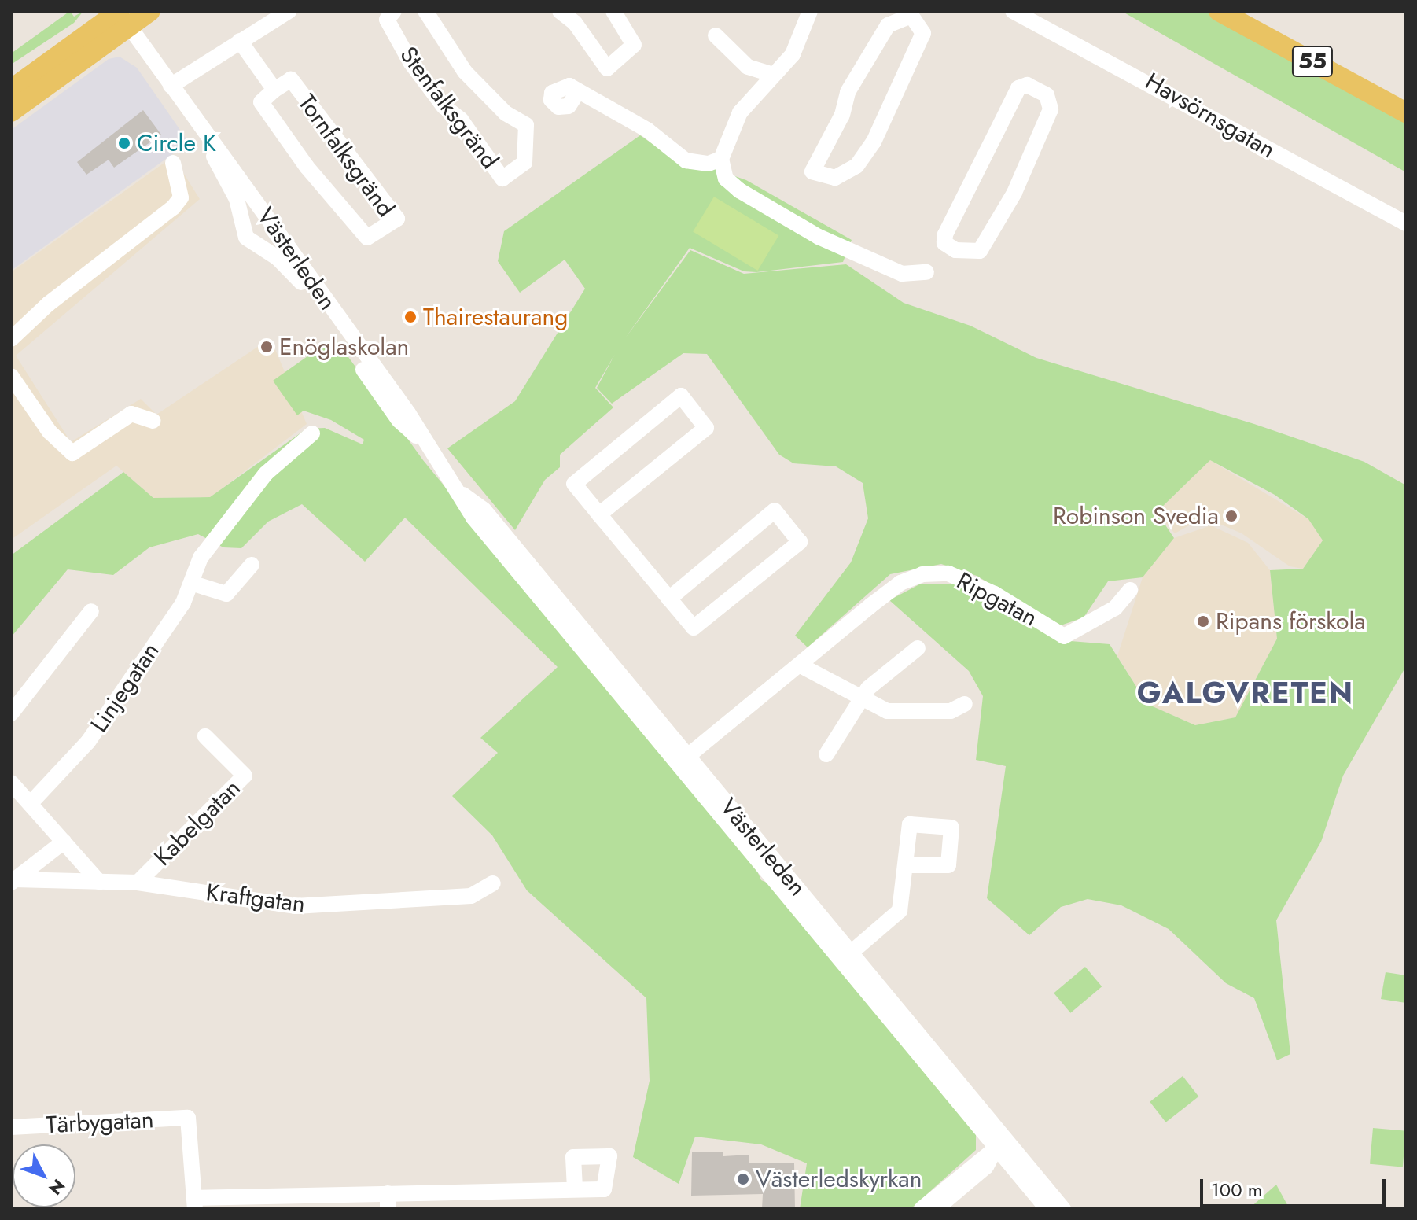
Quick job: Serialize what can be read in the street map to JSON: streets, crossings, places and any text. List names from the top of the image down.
{
  "streets": {
    "main road": ["55"],
    "street": [
      "Stenfalksgränd",
      "Havsörnsgatan",
      "Tornfalksgränd",
      "Västerleden",
      "Ripgatan",
      "Linjegatan",
      "Kabelgatan",
      "Kraftgatan",
      "Tärbygatan"
    ]
  },
  "crossings": [
    ["Västerleden", "Ripgatan"],
    ["Kabelgatan", "Kraftgatan"]
  ],
  "districts": ["GALGVRETEN"],
  "places": [
    "Circle K",
    "Thairestaurang",
    "Enöglaskolan",
    "Robinson Svedia",
    "Ripans förskola",
    "Västerledskyrkan"
  ],
  "scale_bar": "100 m",
  "north": "bottom right"
}
